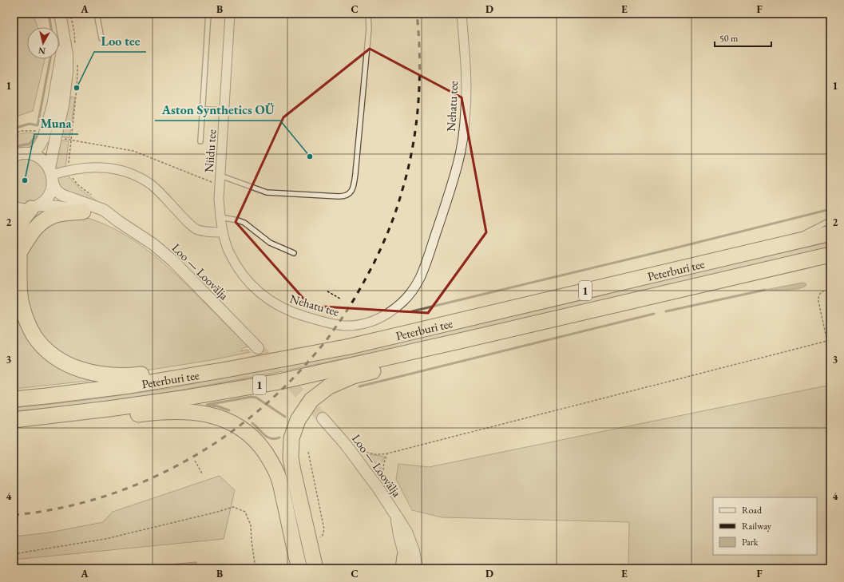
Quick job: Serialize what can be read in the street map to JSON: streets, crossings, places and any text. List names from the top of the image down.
{
  "streets": {
    "highway": ["Peterburi tee", "1"],
    "street": ["Nehatu tee", "Niidu tee", "Loo — Loovälja"]
  },
  "crossings": [
    ["Nehatu tee", "Niidu tee"]
  ],
  "places": ["Loo tee", "Aston Synthetics OÜ", "Muna"],
  "legend": ["Road", "Railway", "Park"],
  "scale_bar": "50 m",
  "north": "bottom",
  "grid": {
    "columns": [
      "A",
      "B",
      "C",
      "D",
      "E",
      "F"
    ],
    "rows": [
      "1",
      "2",
      "3",
      "4"
    ]
  }
}
